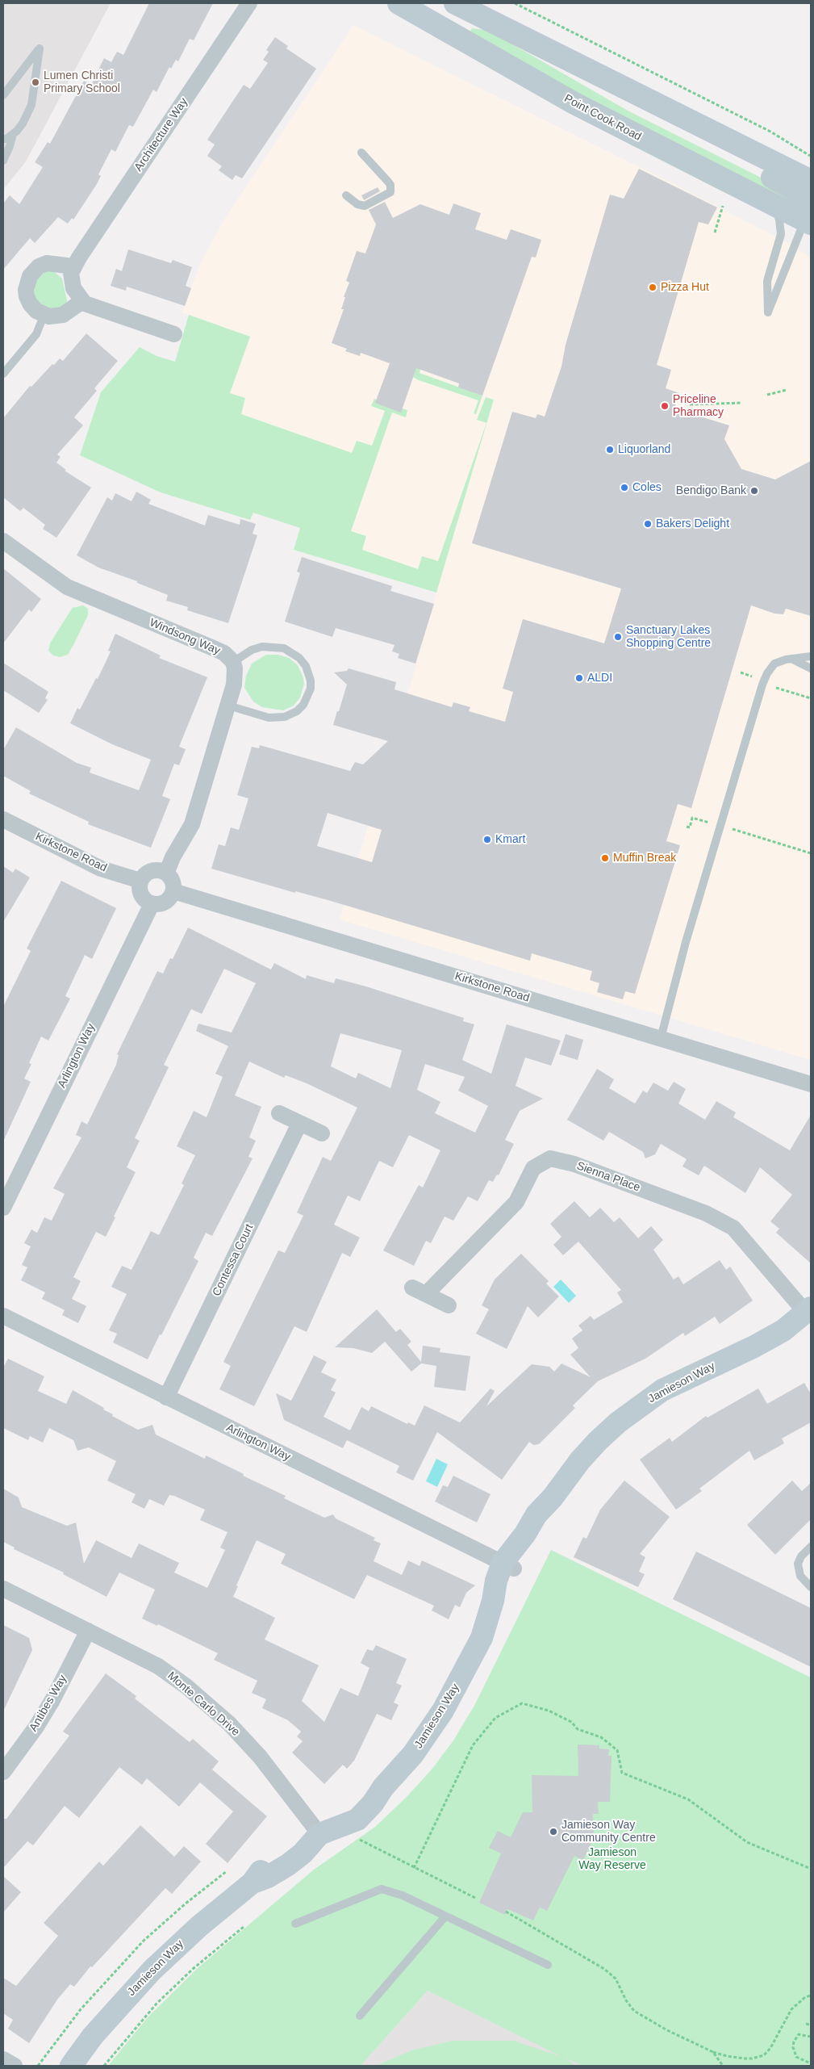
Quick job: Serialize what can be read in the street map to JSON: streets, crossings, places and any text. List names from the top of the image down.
{
  "streets": {
    "main road": ["Point Cook Road", "Jamieson Way"],
    "street": [
      "Architecture Way",
      "Windsong Way",
      "Kirkstone Road",
      "Arlington Way",
      "Sienna Place",
      "Contessa Court",
      "Antibes Way",
      "Monte Carlo Drive"
    ]
  },
  "crossings": [
    ["Windsong Way", "Kirkstone Road"],
    ["Windsong Way", "Arlington Way"],
    ["Kirkstone Road", "Arlington Way"],
    ["Arlington Way", "Contessa Court"],
    ["Arlington Way", "Jamieson Way"],
    ["Sienna Place", "Jamieson Way"],
    ["Jamieson Way", "Monte Carlo Drive"],
    ["Antibes Way", "Monte Carlo Drive"]
  ],
  "parks": ["Jamieson Way Reserve"],
  "places": [
    "Lumen Christi Primary School",
    "Pizza Hut",
    "Priceline Pharmacy",
    "Liquorland",
    "Coles",
    "Bendigo Bank",
    "Bakers Delight",
    "Sanctuary Lakes Shopping Centre",
    "ALDI",
    "Kmart",
    "Muffin Break",
    "Jamieson Way Community Centre"
  ]
}
